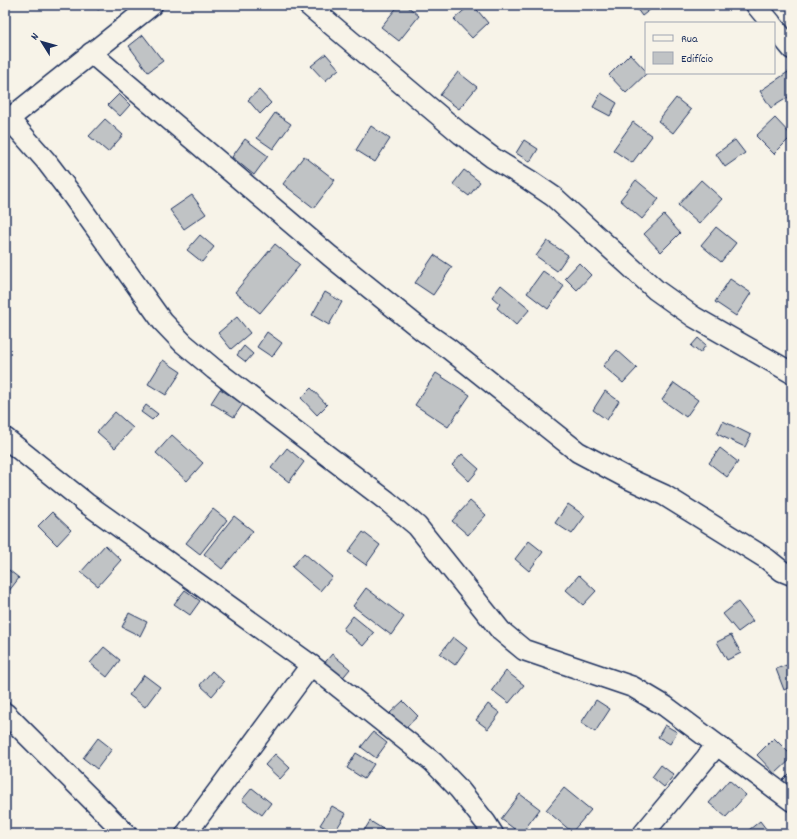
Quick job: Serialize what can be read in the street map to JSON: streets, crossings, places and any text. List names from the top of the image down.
{
  "legend": ["Rua", "Edifício"],
  "north": "top left"
}
